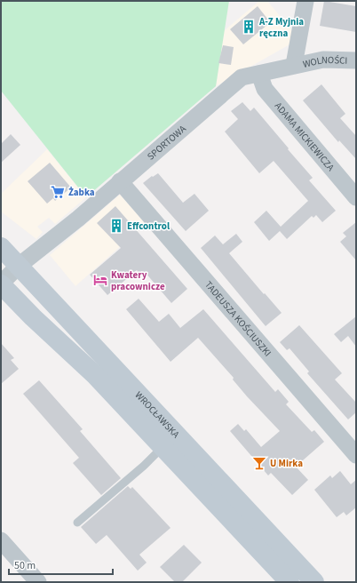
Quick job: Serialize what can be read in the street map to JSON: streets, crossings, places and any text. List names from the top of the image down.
{
  "streets": {
    "main road": ["WROCŁAWSKA"],
    "street": [
      "WOLNOŚCI",
      "ADAMA MICKIEWICZA",
      "SPORTOWA",
      "TADEUSZA KOŚCIUSZKI"
    ]
  },
  "crossings": [
    ["WOLNOŚCI", "SPORTOWA"],
    ["ADAMA MICKIEWICZA", "SPORTOWA"],
    ["SPORTOWA", "TADEUSZA KOŚCIUSZKI"],
    ["SPORTOWA", "WROCŁAWSKA"]
  ],
  "places": {
    "building": ["A-Z Myjnia ręczna", "Effcontrol"],
    "supermarket": ["Żabka"],
    "hotel": ["Kwatery pracownicze"],
    "bar": ["U Mirka"]
  },
  "scale_bar": "50 m"
}
